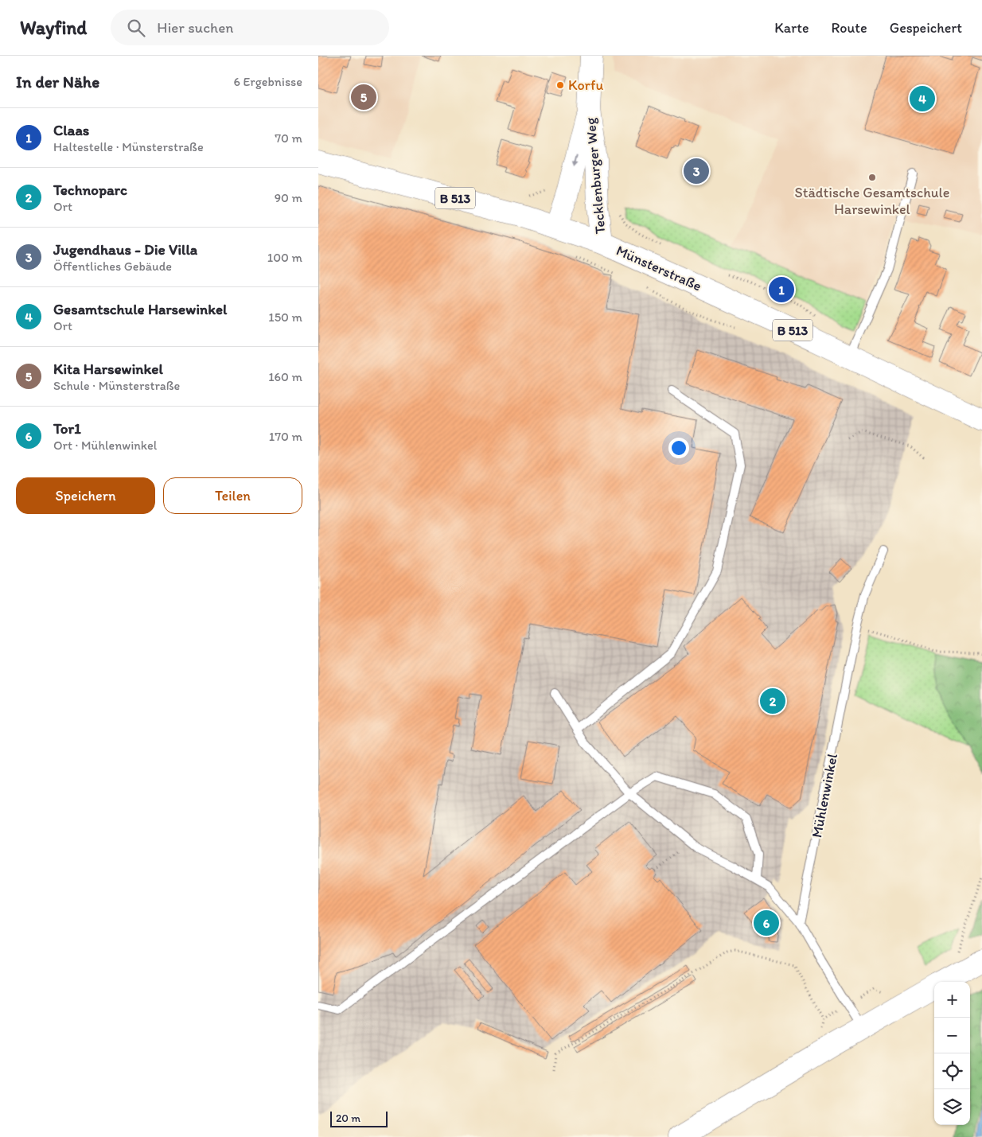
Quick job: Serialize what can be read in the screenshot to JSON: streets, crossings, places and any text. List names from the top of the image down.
{
  "streets": {
    "main road": ["Tecklenburger Weg", "B 513", "Münsterstraße"],
    "lane": ["Mühlenwinkel"]
  },
  "crossings": [
    ["Tecklenburger Weg", "Münsterstraße"]
  ],
  "places": ["Korfu", "Städtische Gesamtschule Harsewinkel"],
  "scale_bar": "20 m",
  "page": {
    "header": "Wayfind",
    "search": "Hier suchen",
    "nav": ["Karte", "Route", "Gespeichert"],
    "heading": ["In der Nähe", "6 Ergebnisse"],
    "pins": [
      "5",
      "4",
      "3",
      "1",
      "2",
      "6"
    ],
    "list": [
      {
        "mark": "1",
        "name": "Claas",
        "note": "Haltestelle · Münsterstraße",
        "value": "70 m"
      },
      {
        "mark": "2",
        "name": "Technoparc",
        "note": "Ort",
        "value": "90 m"
      },
      {
        "mark": "3",
        "name": "Jugendhaus - Die Villa",
        "note": "Öffentliches Gebäude",
        "value": "100 m"
      },
      {
        "mark": "4",
        "name": "Gesamtschule Harsewinkel",
        "note": "Ort",
        "value": "150 m"
      },
      {
        "mark": "5",
        "name": "Kita Harsewinkel",
        "note": "Schule · Münsterstraße",
        "value": "160 m"
      },
      {
        "mark": "6",
        "name": "Tor1",
        "note": "Ort · Mühlenwinkel",
        "value": "170 m"
      }
    ],
    "buttons": ["Speichern", "Teilen"],
    "map_buttons": ["+", "−"],
    "scale": "20 m"
  }
}
